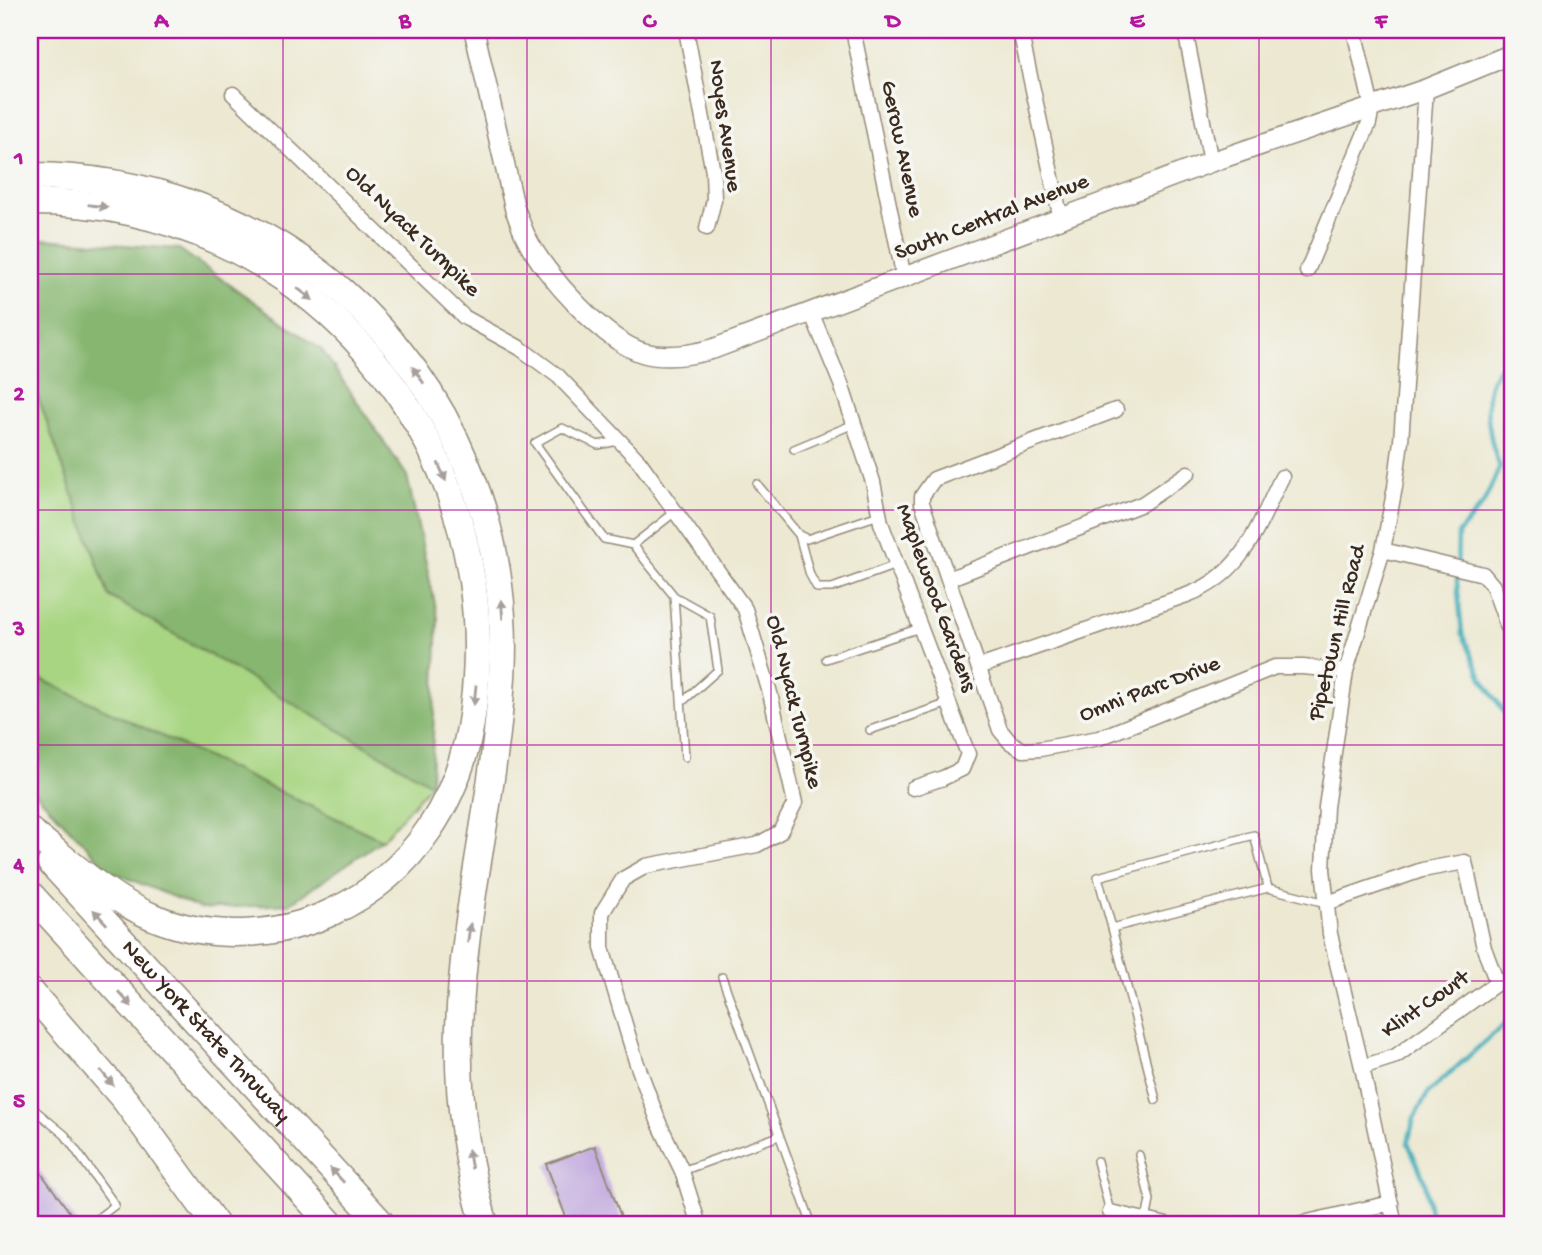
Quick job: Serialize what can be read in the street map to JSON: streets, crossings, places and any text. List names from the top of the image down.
{
  "streets": {
    "highway": ["New York State Thruway"],
    "street": [
      "Noyes Avenue",
      "Gerow Avenue",
      "South Central Avenue",
      "Old Nyack Turnpike",
      "Maplewood Gardens",
      "Pipetown Hill Road",
      "Omni Parc Drive",
      "Klint Court"
    ]
  },
  "crossings": [
    ["Gerow Avenue", "South Central Avenue"],
    ["South Central Avenue", "Maplewood Gardens"],
    ["South Central Avenue", "Pipetown Hill Road"],
    ["Pipetown Hill Road", "Omni Parc Drive"],
    ["Pipetown Hill Road", "Klint Court"]
  ],
  "grid": {
    "columns": [
      "A",
      "B",
      "C",
      "D",
      "E",
      "F"
    ],
    "rows": [
      "1",
      "2",
      "3",
      "4",
      "5"
    ]
  }
}
